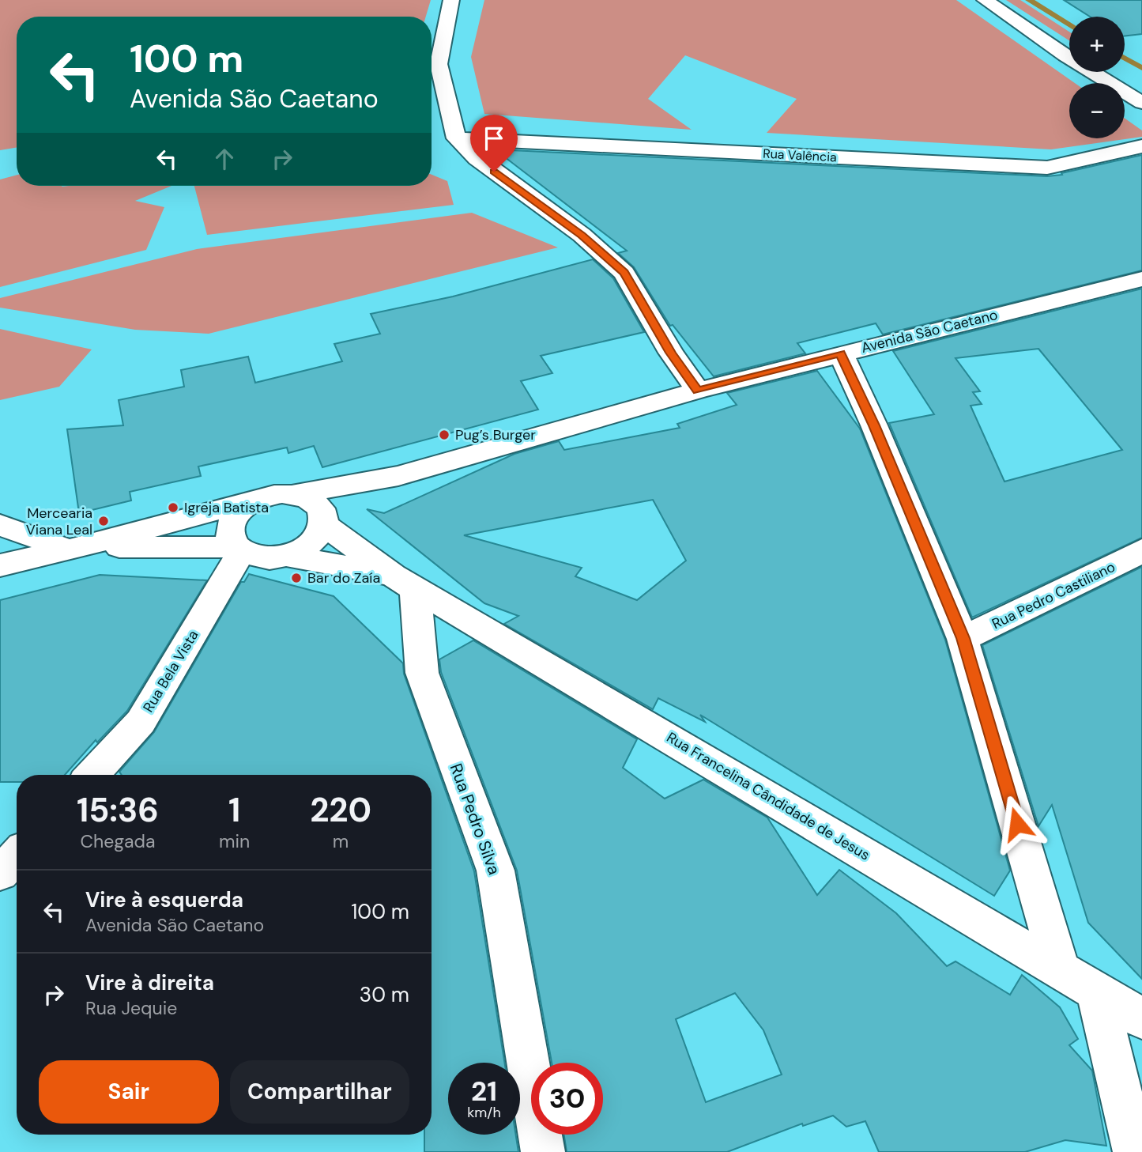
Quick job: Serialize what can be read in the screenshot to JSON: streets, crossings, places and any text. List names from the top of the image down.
{
  "streets": {
    "street": [
      "Rua Valência",
      "Avenida São Caetano",
      "Rua Pedro Castiliano",
      "Rua Bela Vista",
      "Rua Francelina Cândidade de Jesus",
      "Rua Pedro Silva"
    ]
  },
  "crossings": [
    ["Rua Francelina Cândidade de Jesus", "Rua Pedro Silva"]
  ],
  "places": [
    "Pug’s Burger",
    "Igreja Batista",
    "Mercearia Viana Leal",
    "Bar do Zaía"
  ],
  "page": {
    "map_buttons": ["+", "−"],
    "turn": ["100 m", "Avenida São Caetano"],
    "eta": [
      "15:36",
      "Chegada",
      "1",
      "min",
      "220",
      "m"
    ],
    "list": [
      {
        "name": "Vire à esquerda",
        "note": "Avenida São Caetano",
        "value": "100 m"
      },
      {
        "name": "Vire à direita",
        "note": "Rua Jequie",
        "value": "30 m"
      }
    ],
    "buttons": ["Sair", "Compartilhar"],
    "speed": "21 km/h",
    "limit": "30"
  }
}
